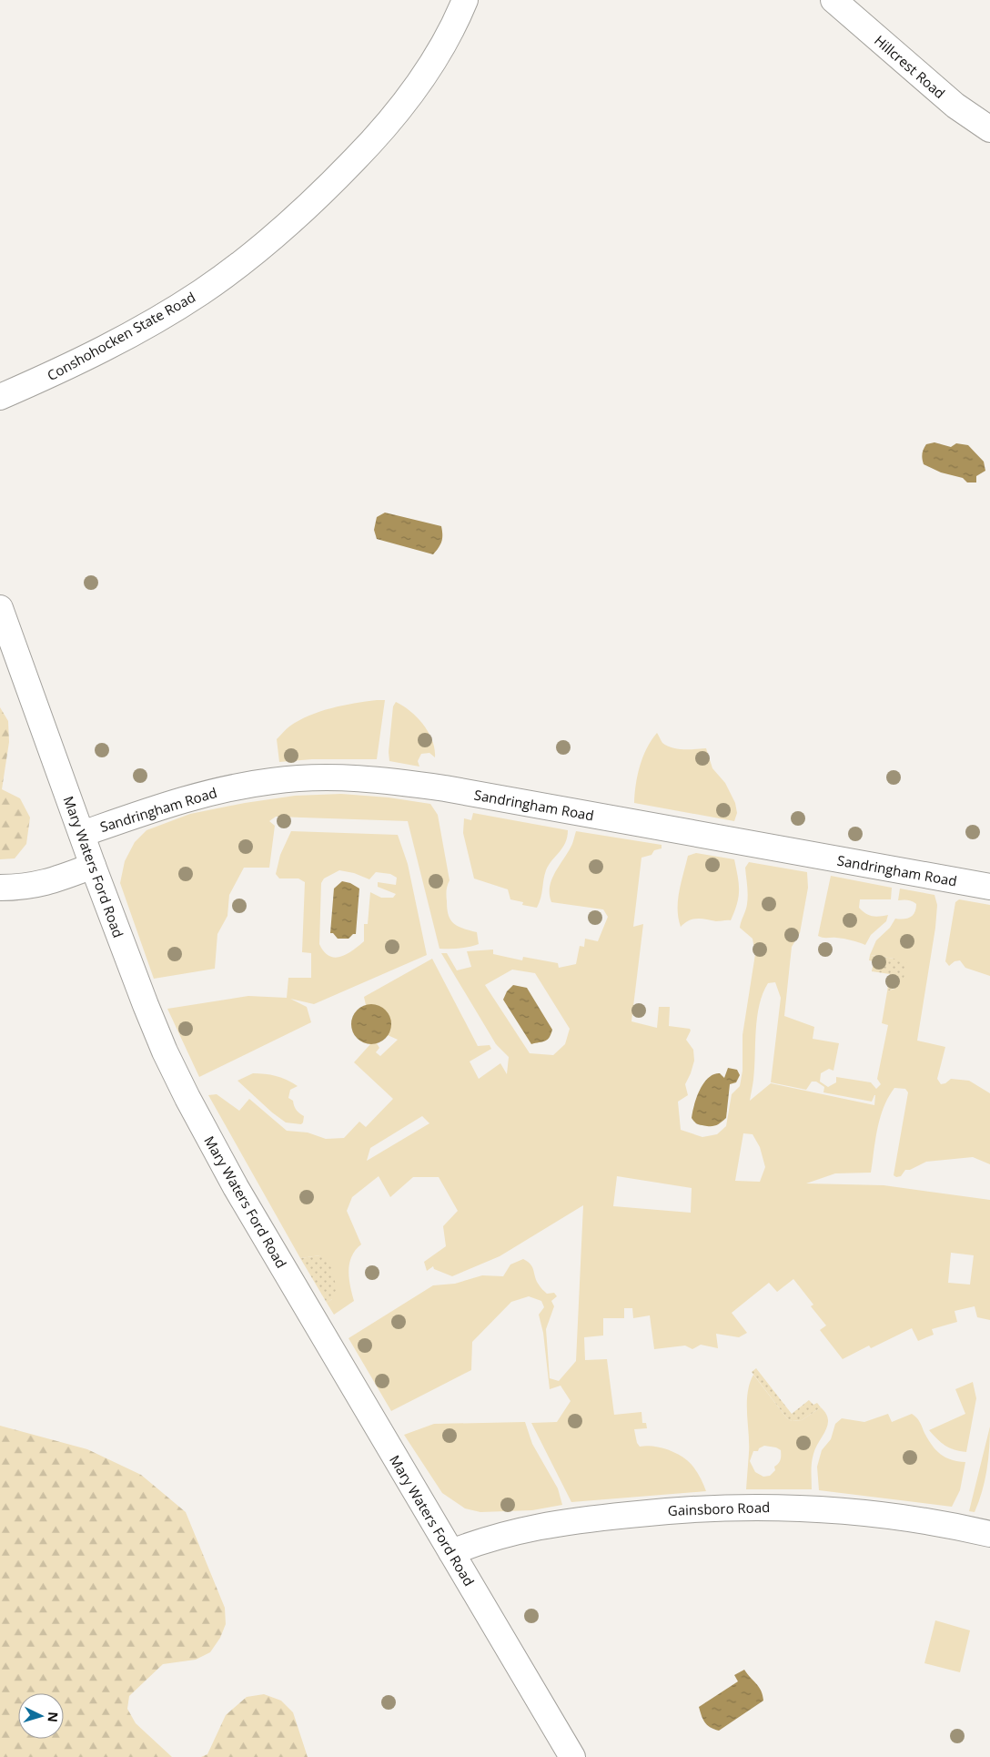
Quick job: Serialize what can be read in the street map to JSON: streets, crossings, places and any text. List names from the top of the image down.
{
  "streets": {
    "street": [
      "Hillcrest Road",
      "Conshohocken State Road",
      "Sandringham Road",
      "Mary Waters Ford Road",
      "Gainsboro Road"
    ]
  },
  "crossings": [
    ["Sandringham Road", "Mary Waters Ford Road"],
    ["Mary Waters Ford Road", "Gainsboro Road"]
  ],
  "north": "right"
}
